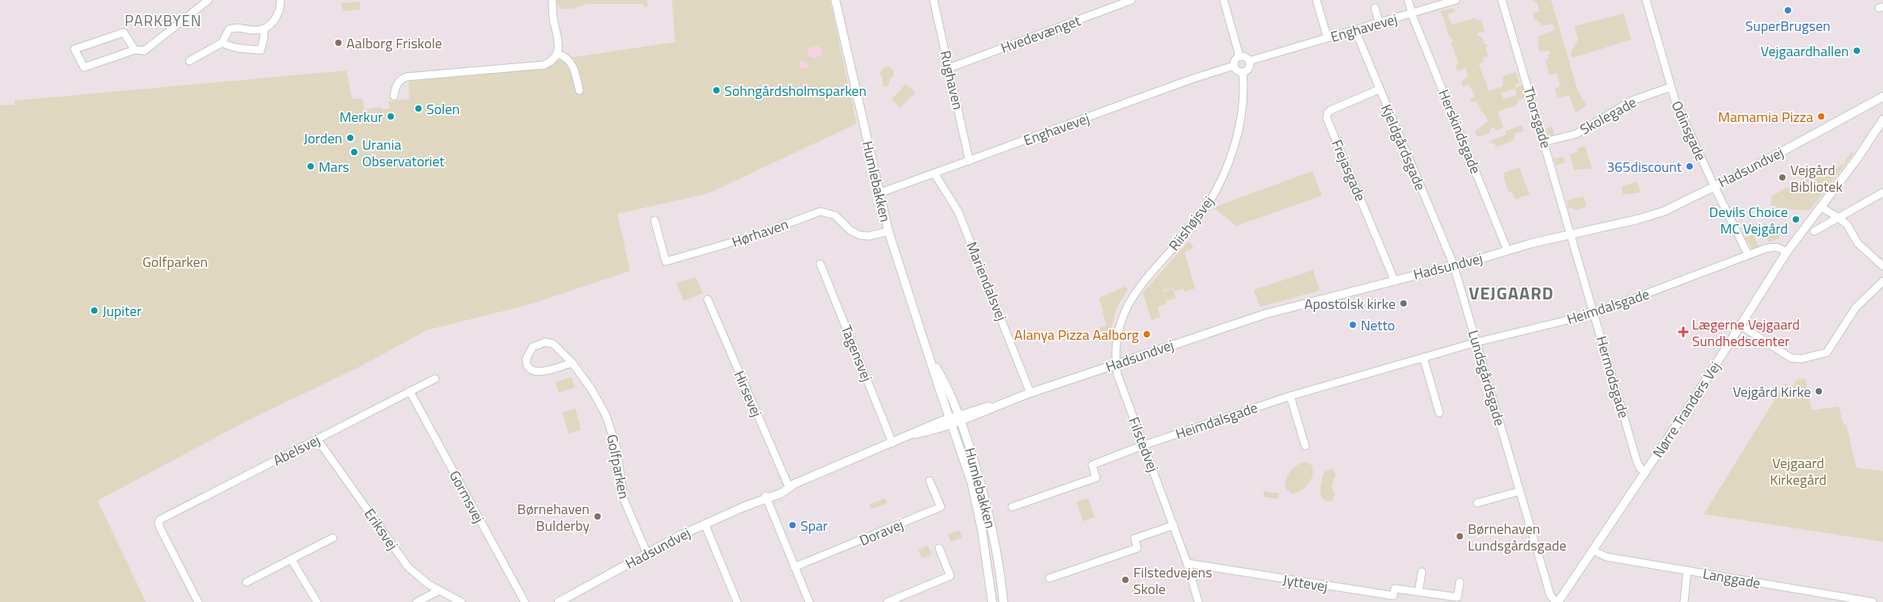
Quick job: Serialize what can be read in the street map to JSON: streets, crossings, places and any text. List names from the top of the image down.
{
  "streets": {
    "street": [
      "Enghavevej",
      "Hvedevænget",
      "Rughaven",
      "Skolegade",
      "Thorsgade",
      "Odinsgade",
      "Herskindsgade",
      "Kjeldgårdsgade",
      "Hadsundvej",
      "Frejasgade",
      "Humlebakken",
      "Riishøjsvej",
      "Hørhaven",
      "Mariendalsvej",
      "Heimdalsgade",
      "Tagensvej",
      "Hermodsgade",
      "Lundsgårdsgade",
      "Hirsevej",
      "Nørre Tranders Vej",
      "Filstedvej",
      "Abelsvej",
      "Golfparken",
      "Gormsvej",
      "Eriksvej",
      "Doravej",
      "Langgade",
      "Jyttevej"
    ]
  },
  "crossings": [
    ["Enghavevej", "Rughaven"],
    ["Enghavevej", "Herskindsgade"],
    ["Enghavevej", "Kjeldgårdsgade"],
    ["Enghavevej", "Humlebakken"],
    ["Enghavevej", "Riishøjsvej"],
    ["Enghavevej", "Mariendalsvej"],
    ["Hvedevænget", "Rughaven"],
    ["Skolegade", "Thorsgade"],
    ["Skolegade", "Odinsgade"],
    ["Thorsgade", "Hadsundvej"],
    ["Thorsgade", "Hermodsgade"],
    ["Odinsgade", "Hadsundvej"],
    ["Odinsgade", "Heimdalsgade"],
    ["Herskindsgade", "Hadsundvej"],
    ["Kjeldgårdsgade", "Hadsundvej"],
    ["Kjeldgårdsgade", "Frejasgade"],
    ["Kjeldgårdsgade", "Lundsgårdsgade"],
    ["Hadsundvej", "Frejasgade"],
    ["Hadsundvej", "Humlebakken"],
    ["Hadsundvej", "Riishøjsvej"],
    ["Hadsundvej", "Mariendalsvej"],
    ["Hadsundvej", "Tagensvej"],
    ["Hadsundvej", "Hermodsgade"],
    ["Hadsundvej", "Lundsgårdsgade"],
    ["Hadsundvej", "Hirsevej"],
    ["Hadsundvej", "Filstedvej"],
    ["Hadsundvej", "Golfparken"],
    ["Humlebakken", "Hørhaven"],
    ["Riishøjsvej", "Filstedvej"],
    ["Heimdalsgade", "Hermodsgade"],
    ["Heimdalsgade", "Lundsgårdsgade"],
    ["Heimdalsgade", "Nørre Tranders Vej"],
    ["Heimdalsgade", "Filstedvej"],
    ["Hermodsgade", "Nørre Tranders Vej"],
    ["Lundsgårdsgade", "Nørre Tranders Vej"],
    ["Nørre Tranders Vej", "Langgade"],
    ["Filstedvej", "Jyttevej"],
    ["Abelsvej", "Gormsvej"],
    ["Abelsvej", "Eriksvej"]
  ],
  "districts": ["PARKBYEN", "VEJGAARD"],
  "parks": ["Golfparken", "Vejgaard Kirkegård"],
  "places": {
    "other": [
      "SuperBrugsen",
      "Aalborg Friskole",
      "Vejgaardhallen",
      "Sohngårdsholmsparken",
      "Solen",
      "Merkur",
      "Mamamia Pizza",
      "Jorden",
      "Urania Observatoriet",
      "Mars",
      "365discount",
      "Vejgård Bibliotek",
      "Devils Choice MC Vejgård",
      "Apostolsk kirke",
      "Jupiter",
      "Netto",
      "Alanya Pizza Aalborg",
      "Vejgård Kirke",
      "Børnehaven Bulderby",
      "Spar",
      "Børnehaven Lundsgårdsgade",
      "Filstedvejens Skole"
    ],
    "health": ["Lægerne Vejgaard Sundhedscenter"]
  }
}
